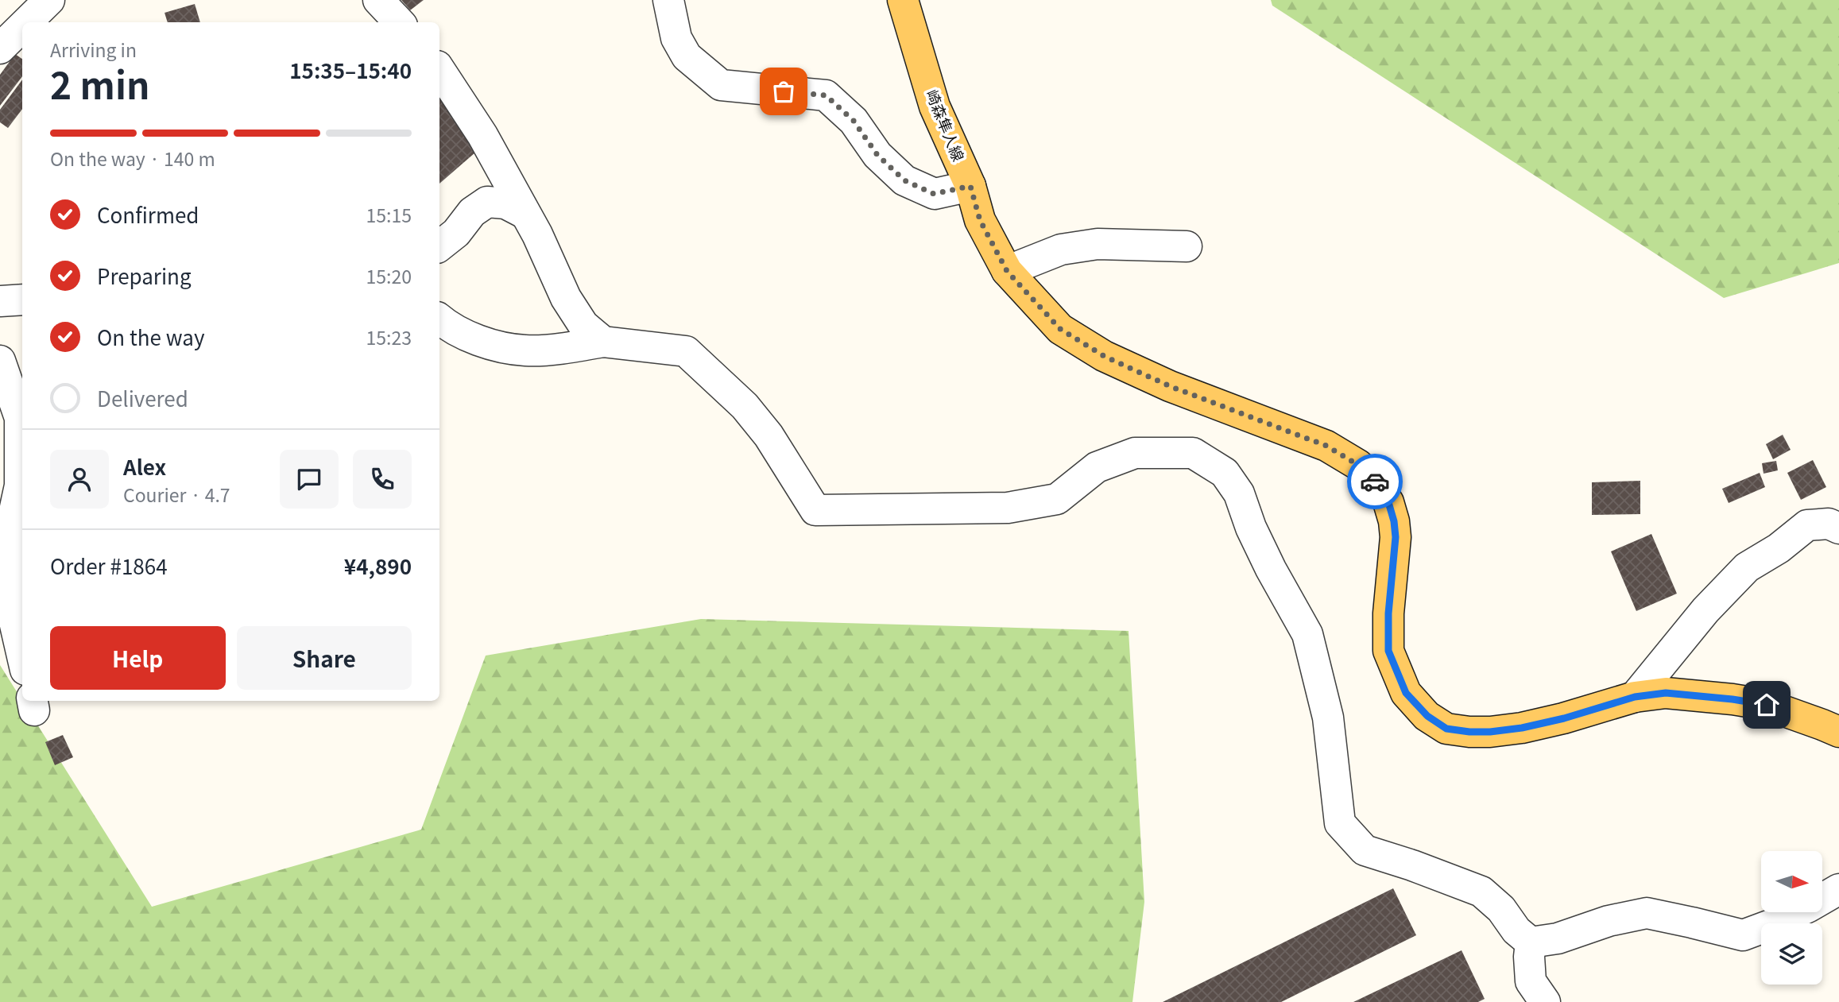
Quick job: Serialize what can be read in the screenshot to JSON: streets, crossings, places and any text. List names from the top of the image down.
{
  "streets": {
    "main road": ["崎森隼人線"]
  },
  "north": "right",
  "page": {
    "heading": ["2 min", "Arriving in", "15:35–15:40"],
    "panel": [
      "Alex",
      "Courier · 4.7",
      "Order #1864",
      "¥4,890"
    ],
    "bar": "On the way · 140 m",
    "list": [
      ["Confirmed", "15:15"],
      ["Preparing", "15:20"],
      ["On the way", "15:23"],
      "Delivered"
    ],
    "buttons": ["Help", "Share"]
  }
}
